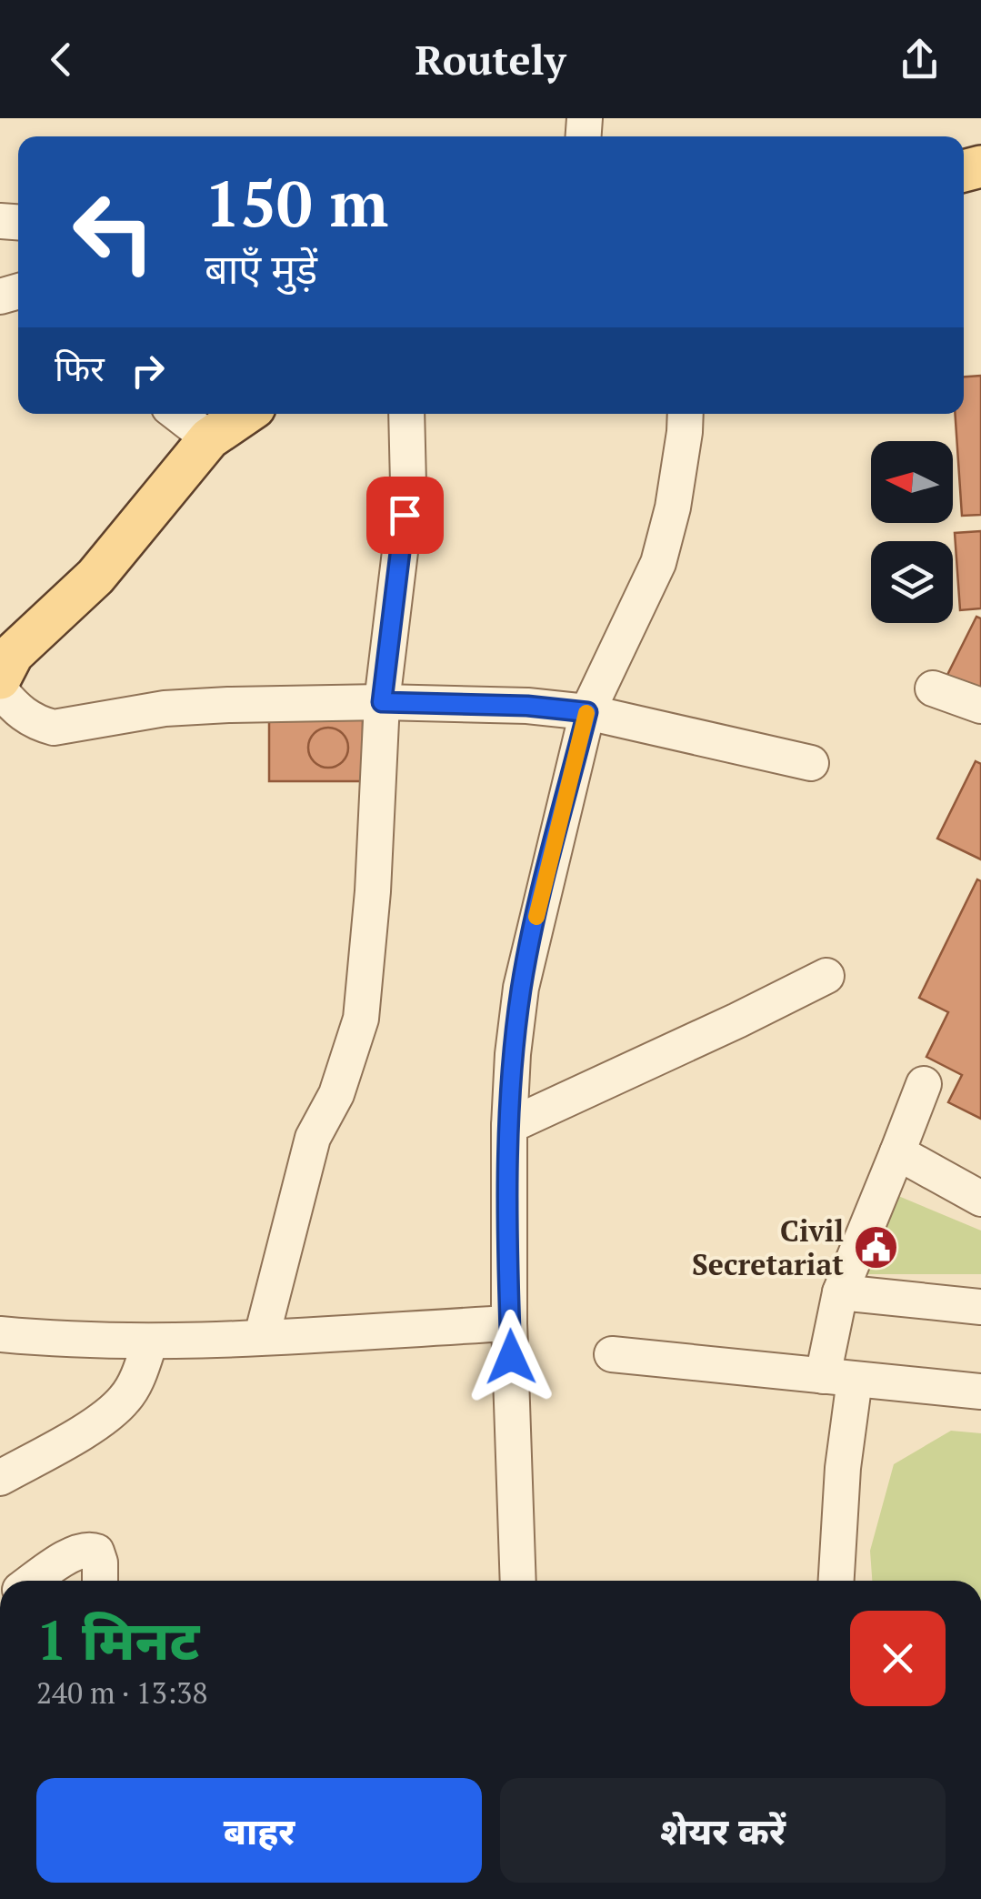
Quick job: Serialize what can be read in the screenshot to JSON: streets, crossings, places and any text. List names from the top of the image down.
{
  "places": {
    "public building": ["Civil Secretariat"]
  },
  "north": "left",
  "page": {
    "header": "Routely",
    "turn": ["150 m", "बाएँ मुड़ें"],
    "then": "फिर",
    "heading": ["1 मिनट", "240 m · 13:38"],
    "buttons": ["बाहर", "शेयर करें"]
  }
}
